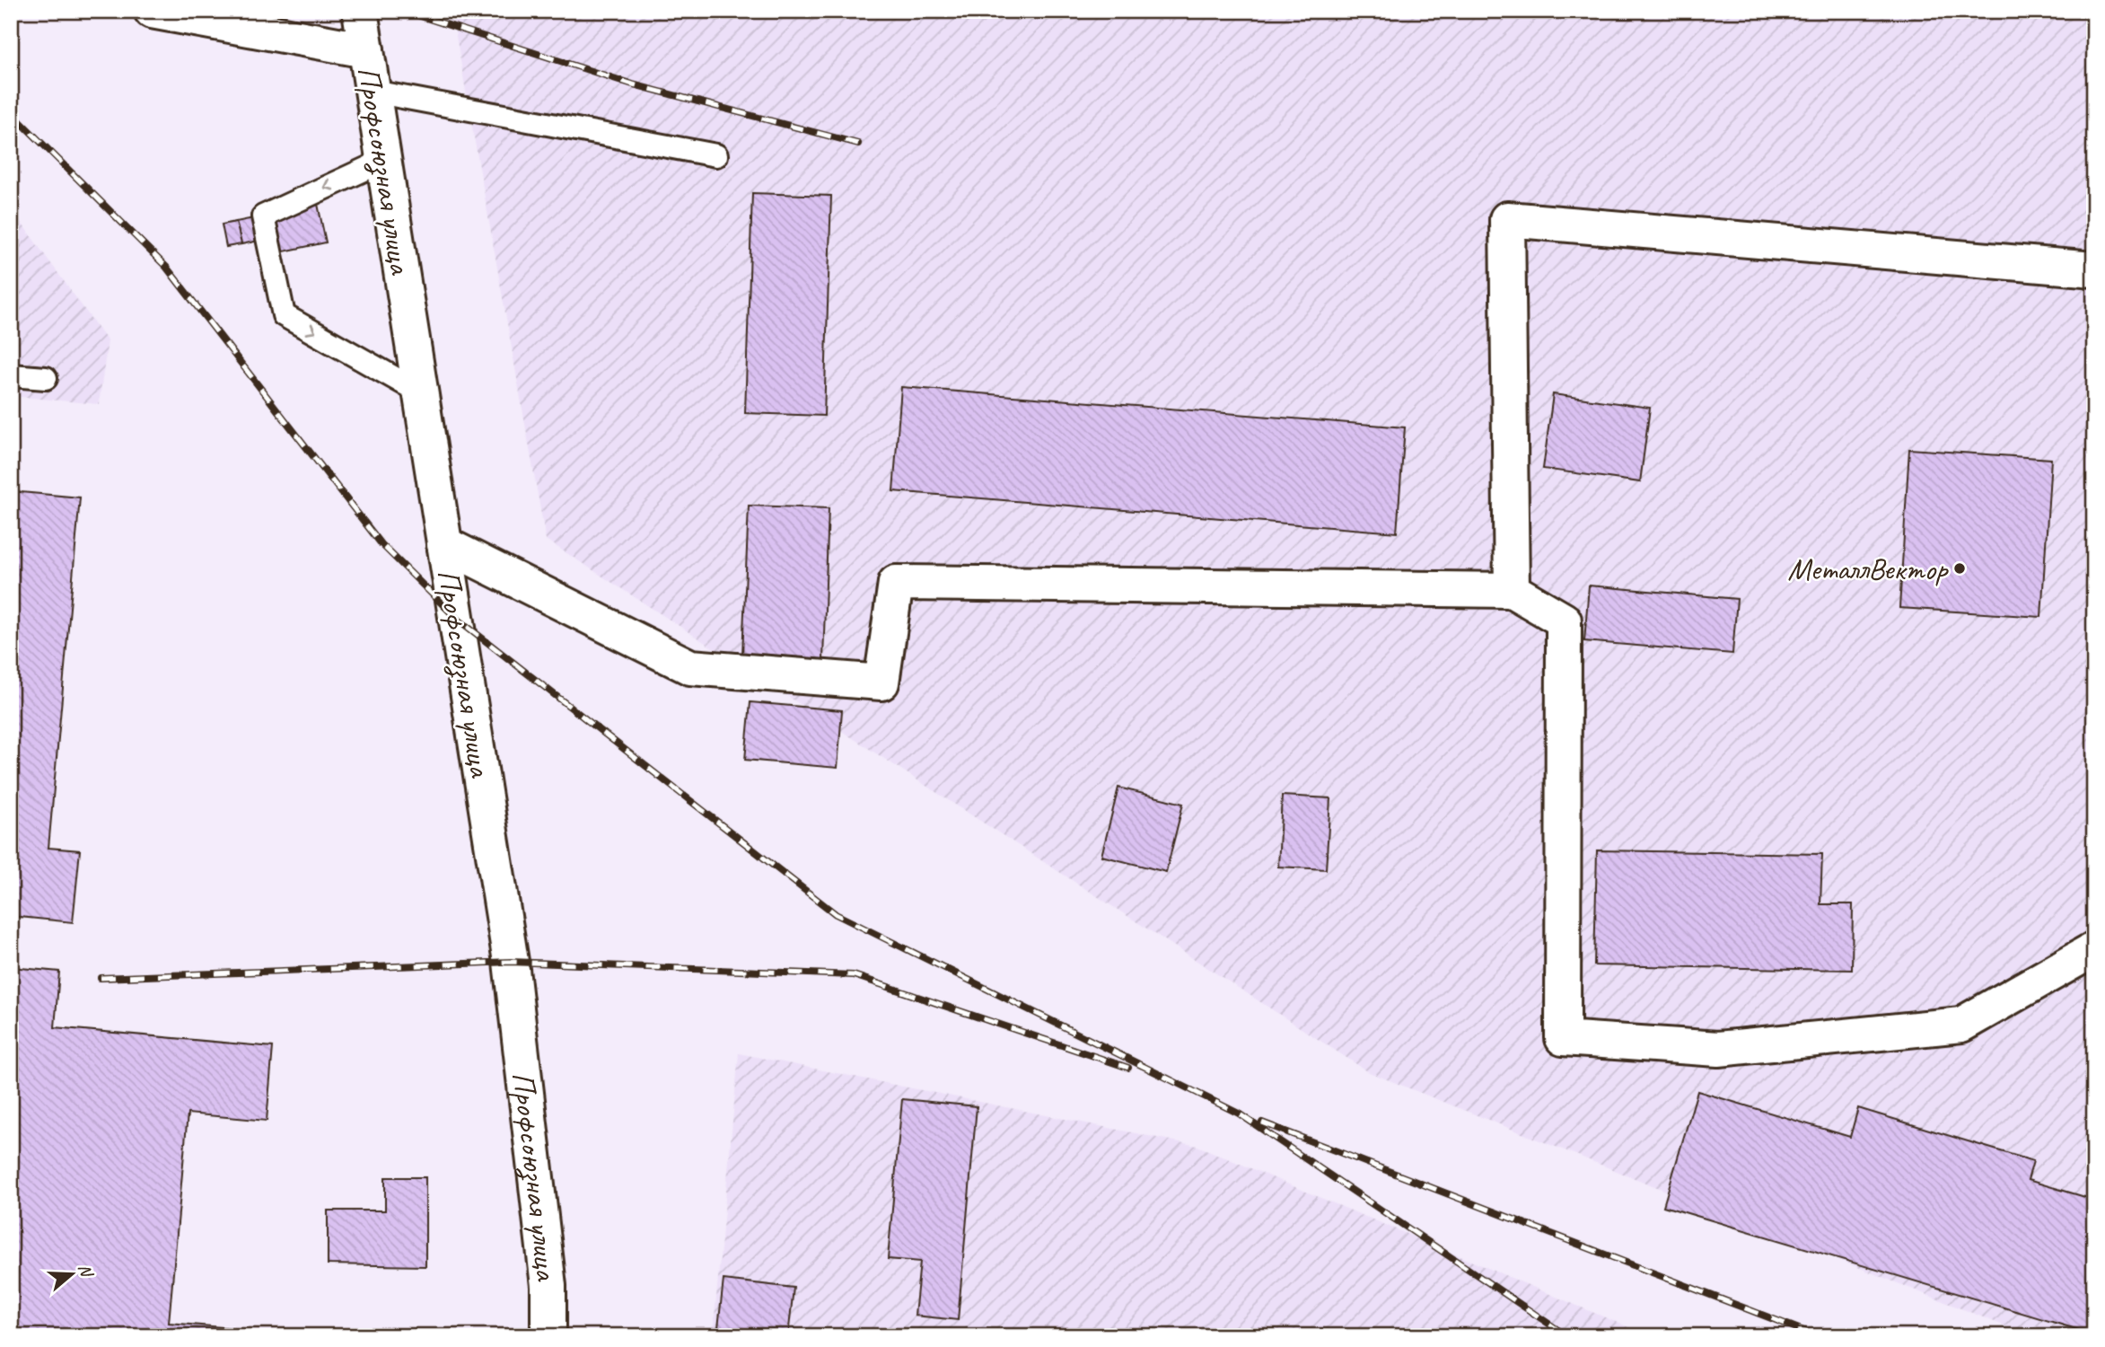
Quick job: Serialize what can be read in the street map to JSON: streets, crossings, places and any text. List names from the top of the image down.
{
  "streets": {
    "street": ["Профсоюзная улица"]
  },
  "places": ["МеталлВектор"],
  "north": "right"
}
